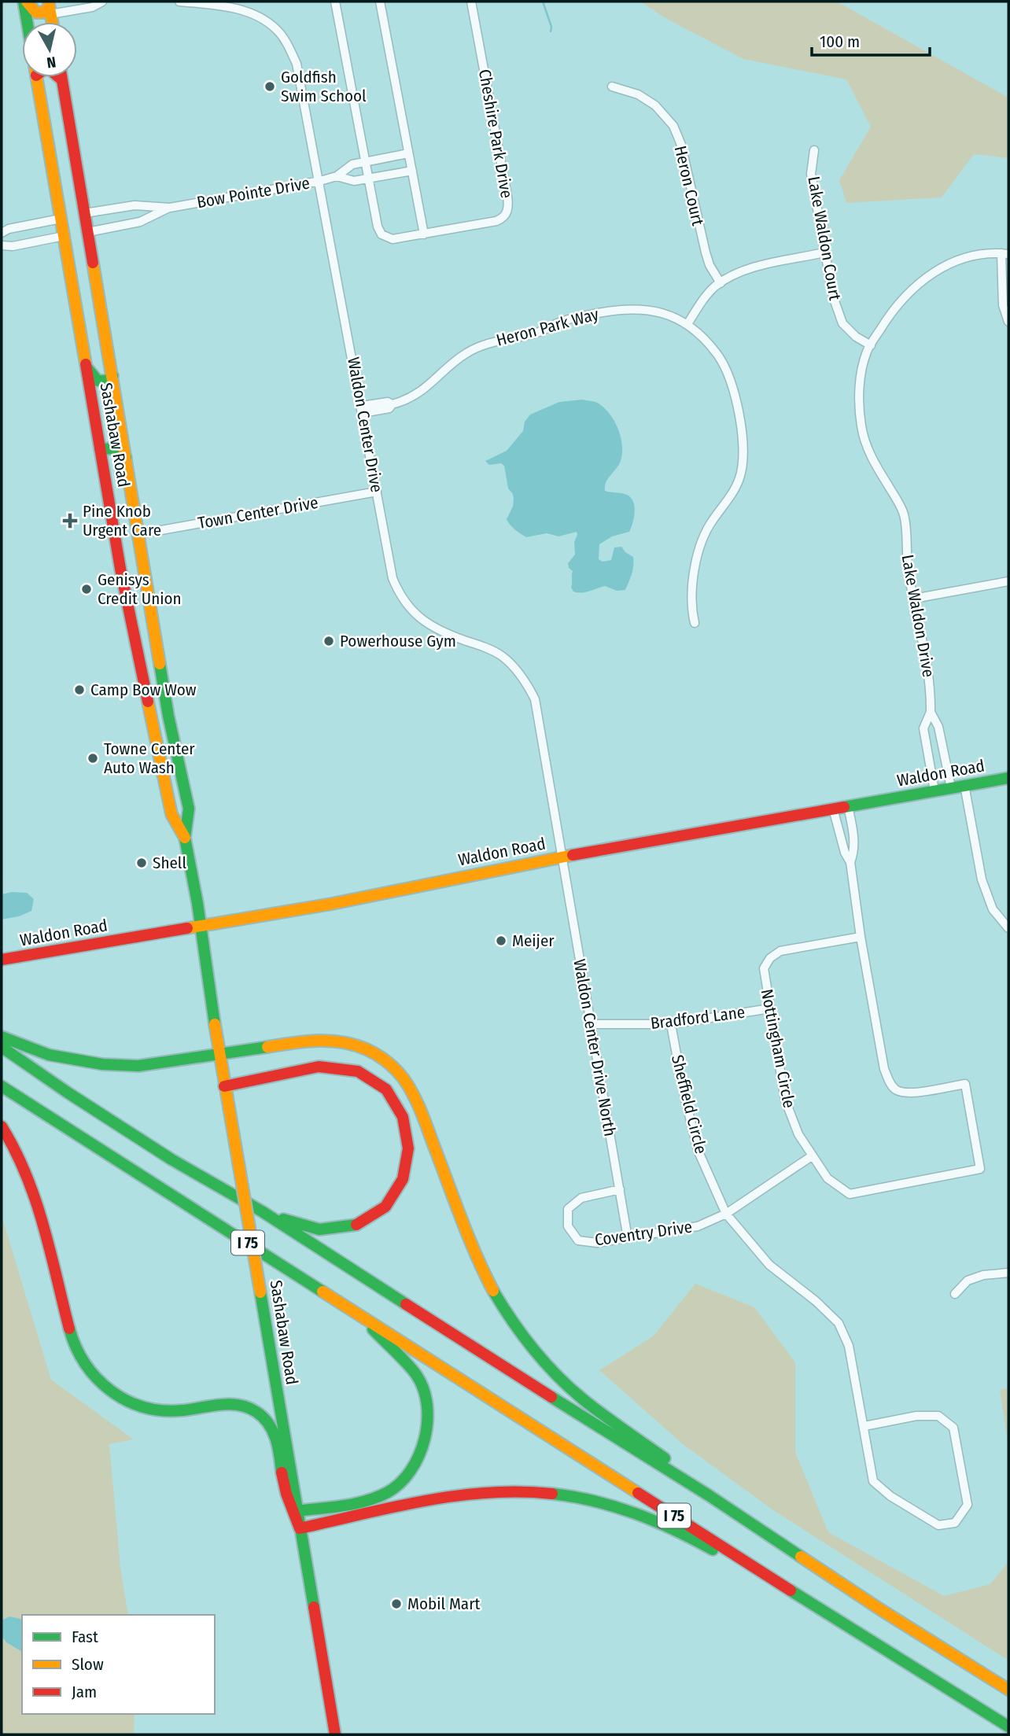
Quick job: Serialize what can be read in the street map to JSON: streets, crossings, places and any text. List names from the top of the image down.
{
  "streets": {
    "main road": ["Sashabaw Road", "Waldon Road", "I 75"],
    "street": [
      "Cheshire Park Drive",
      "Heron Court",
      "Bow Pointe Drive",
      "Lake Waldon Court",
      "Heron Park Way",
      "Waldon Center Drive",
      "Town Center Drive",
      "Lake Waldon Drive",
      "Bradford Lane",
      "Waldon Center Drive North",
      "Nottingham Circle",
      "Sheffield Circle",
      "Coventry Drive"
    ]
  },
  "crossings": [
    ["Cheshire Park Drive", "Bow Pointe Drive"],
    ["Bow Pointe Drive", "Waldon Center Drive"],
    ["Bow Pointe Drive", "Sashabaw Road"],
    ["Lake Waldon Court", "Lake Waldon Drive"],
    ["Heron Park Way", "Waldon Center Drive"],
    ["Waldon Center Drive", "Town Center Drive"],
    ["Waldon Center Drive", "Waldon Road"],
    ["Waldon Center Drive", "Waldon Center Drive North"],
    ["Sashabaw Road", "Town Center Drive"],
    ["Sashabaw Road", "Waldon Road"],
    ["Lake Waldon Drive", "Waldon Road"],
    ["Waldon Road", "Waldon Center Drive North"],
    ["Waldon Road", "Nottingham Circle"],
    ["Bradford Lane", "Waldon Center Drive North"],
    ["Bradford Lane", "Nottingham Circle"],
    ["Bradford Lane", "Sheffield Circle"],
    ["Waldon Center Drive North", "Coventry Drive"],
    ["Nottingham Circle", "Coventry Drive"],
    ["Sheffield Circle", "Coventry Drive"]
  ],
  "places": {
    "other": [
      "Goldfish Swim School",
      "Genisys Credit Union",
      "Powerhouse Gym",
      "Camp Bow Wow",
      "Towne Center Auto Wash",
      "Shell",
      "Meijer",
      "Mobil Mart"
    ],
    "health": ["Pine Knob Urgent Care"]
  },
  "legend": ["Fast", "Slow", "Jam"],
  "scale_bar": "100 m",
  "north": "bottom"
}
